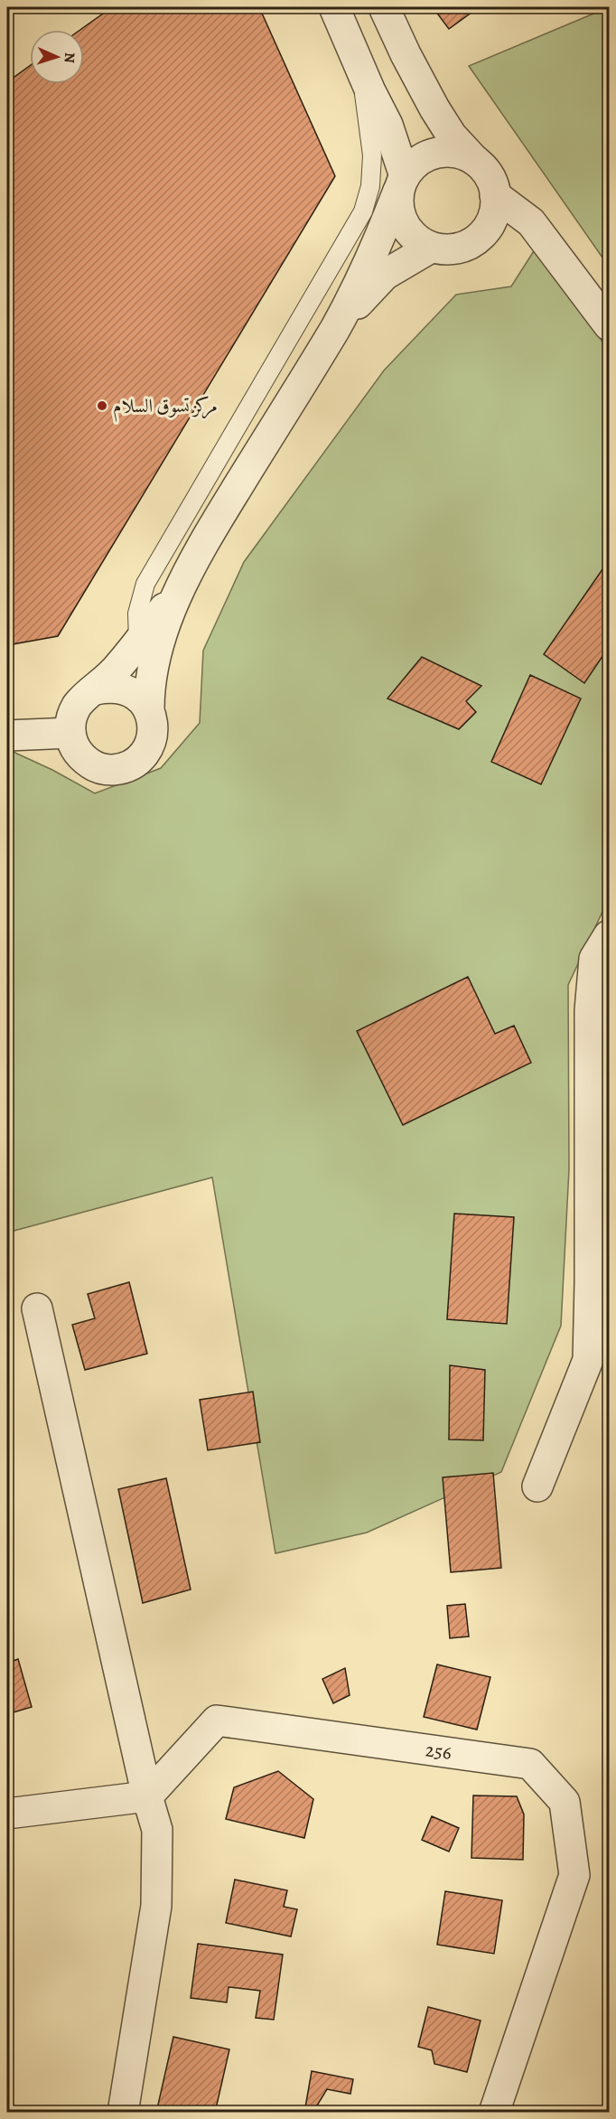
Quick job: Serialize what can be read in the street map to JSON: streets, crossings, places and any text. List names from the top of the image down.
{
  "streets": {
    "street": ["256"]
  },
  "places": ["مركز تسوق السلام"],
  "north": "right"
}
